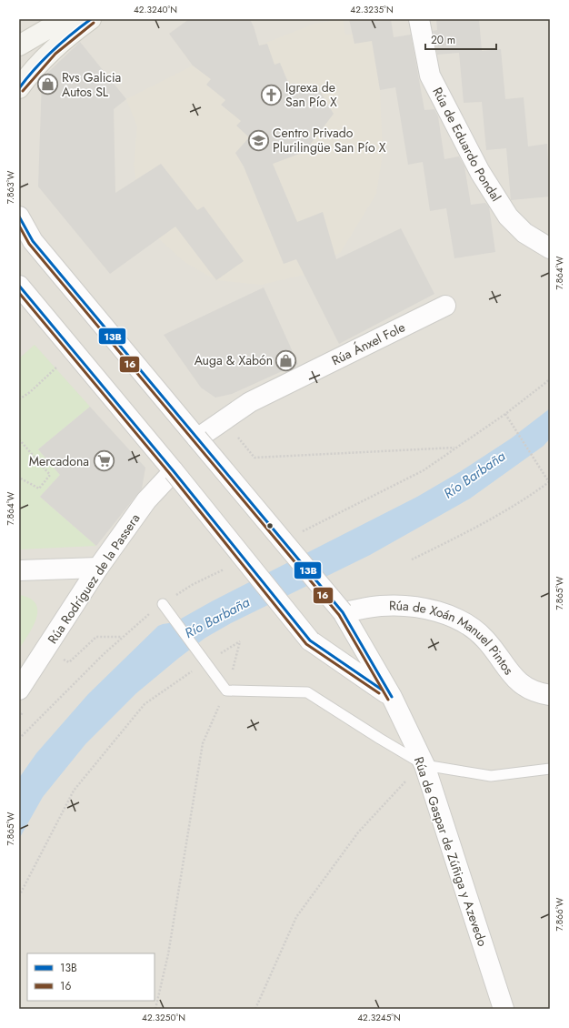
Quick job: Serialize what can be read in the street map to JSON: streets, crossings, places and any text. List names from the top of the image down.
{
  "streets": {
    "street": [
      "Rúa de Eduardo Pondal",
      "Rúa Ánxel Fole",
      "Rúa Rodríguez de la Passera",
      "Rúa de Xoán Manuel Pintos",
      "Rúa de Gaspar de Zúñiga y Azevedo"
    ]
  },
  "crossings": [
    ["Rúa Ánxel Fole", "Rúa de Gaspar de Zúñiga y Azevedo"],
    ["Rúa de Xoán Manuel Pintos", "Rúa de Gaspar de Zúñiga y Azevedo"]
  ],
  "water": ["Río Barbaña"],
  "places": {
    "shop": ["Rvs Galicia Autos SL", "Auga & Xabón"],
    "church": ["Igrexa de San Pío X"],
    "school or university": ["Centro Privado Plurilingüe San Pío X"],
    "supermarket": ["Mercadona"]
  },
  "lines": ["transit line 13B", "transit line 16"],
  "legend": ["13B", "16"],
  "scale_bar": "20 m",
  "coordinates": [
    "42.3240°N",
    "42.3235°N",
    "7.863°W",
    "7.864°W",
    "7.865°W",
    "7.866°W",
    "42.3250°N",
    "42.3245°N"
  ]
}
